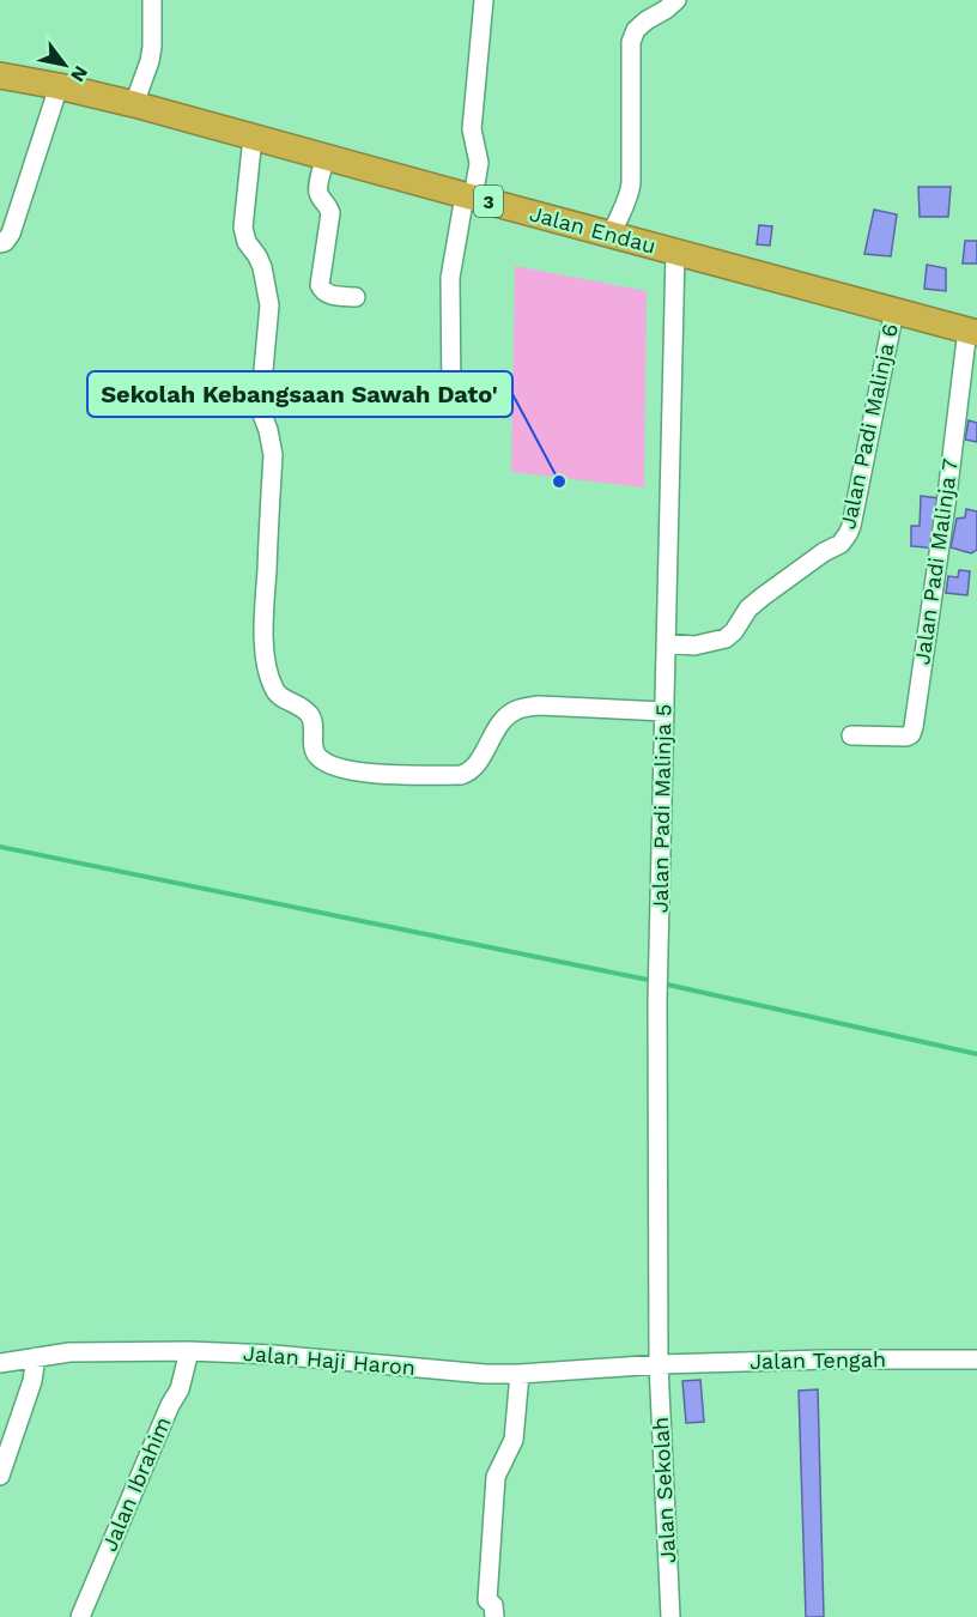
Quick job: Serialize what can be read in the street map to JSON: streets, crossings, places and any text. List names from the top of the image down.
{
  "streets": {
    "highway": ["3", "Jalan Endau"],
    "street": [
      "Jalan Padi Malinja 6",
      "Jalan Padi Malinja 7",
      "Jalan Padi Malinja 5",
      "Jalan Haji Haron",
      "Jalan Tengah",
      "Jalan Ibrahim",
      "Jalan Sekolah"
    ]
  },
  "crossings": [
    ["Jalan Endau", "Jalan Padi Malinja 6"],
    ["Jalan Endau", "Jalan Padi Malinja 7"],
    ["Jalan Endau", "Jalan Padi Malinja 5"],
    ["Jalan Padi Malinja 6", "Jalan Padi Malinja 5"],
    ["Jalan Padi Malinja 5", "Jalan Haji Haron"],
    ["Jalan Padi Malinja 5", "Jalan Tengah"],
    ["Jalan Padi Malinja 5", "Jalan Sekolah"],
    ["Jalan Haji Haron", "Jalan Tengah"],
    ["Jalan Haji Haron", "Jalan Ibrahim"],
    ["Jalan Haji Haron", "Jalan Sekolah"],
    ["Jalan Tengah", "Jalan Sekolah"]
  ],
  "places": ["Sekolah Kebangsaan Sawah Dato'"],
  "north": "bottom right"
}
